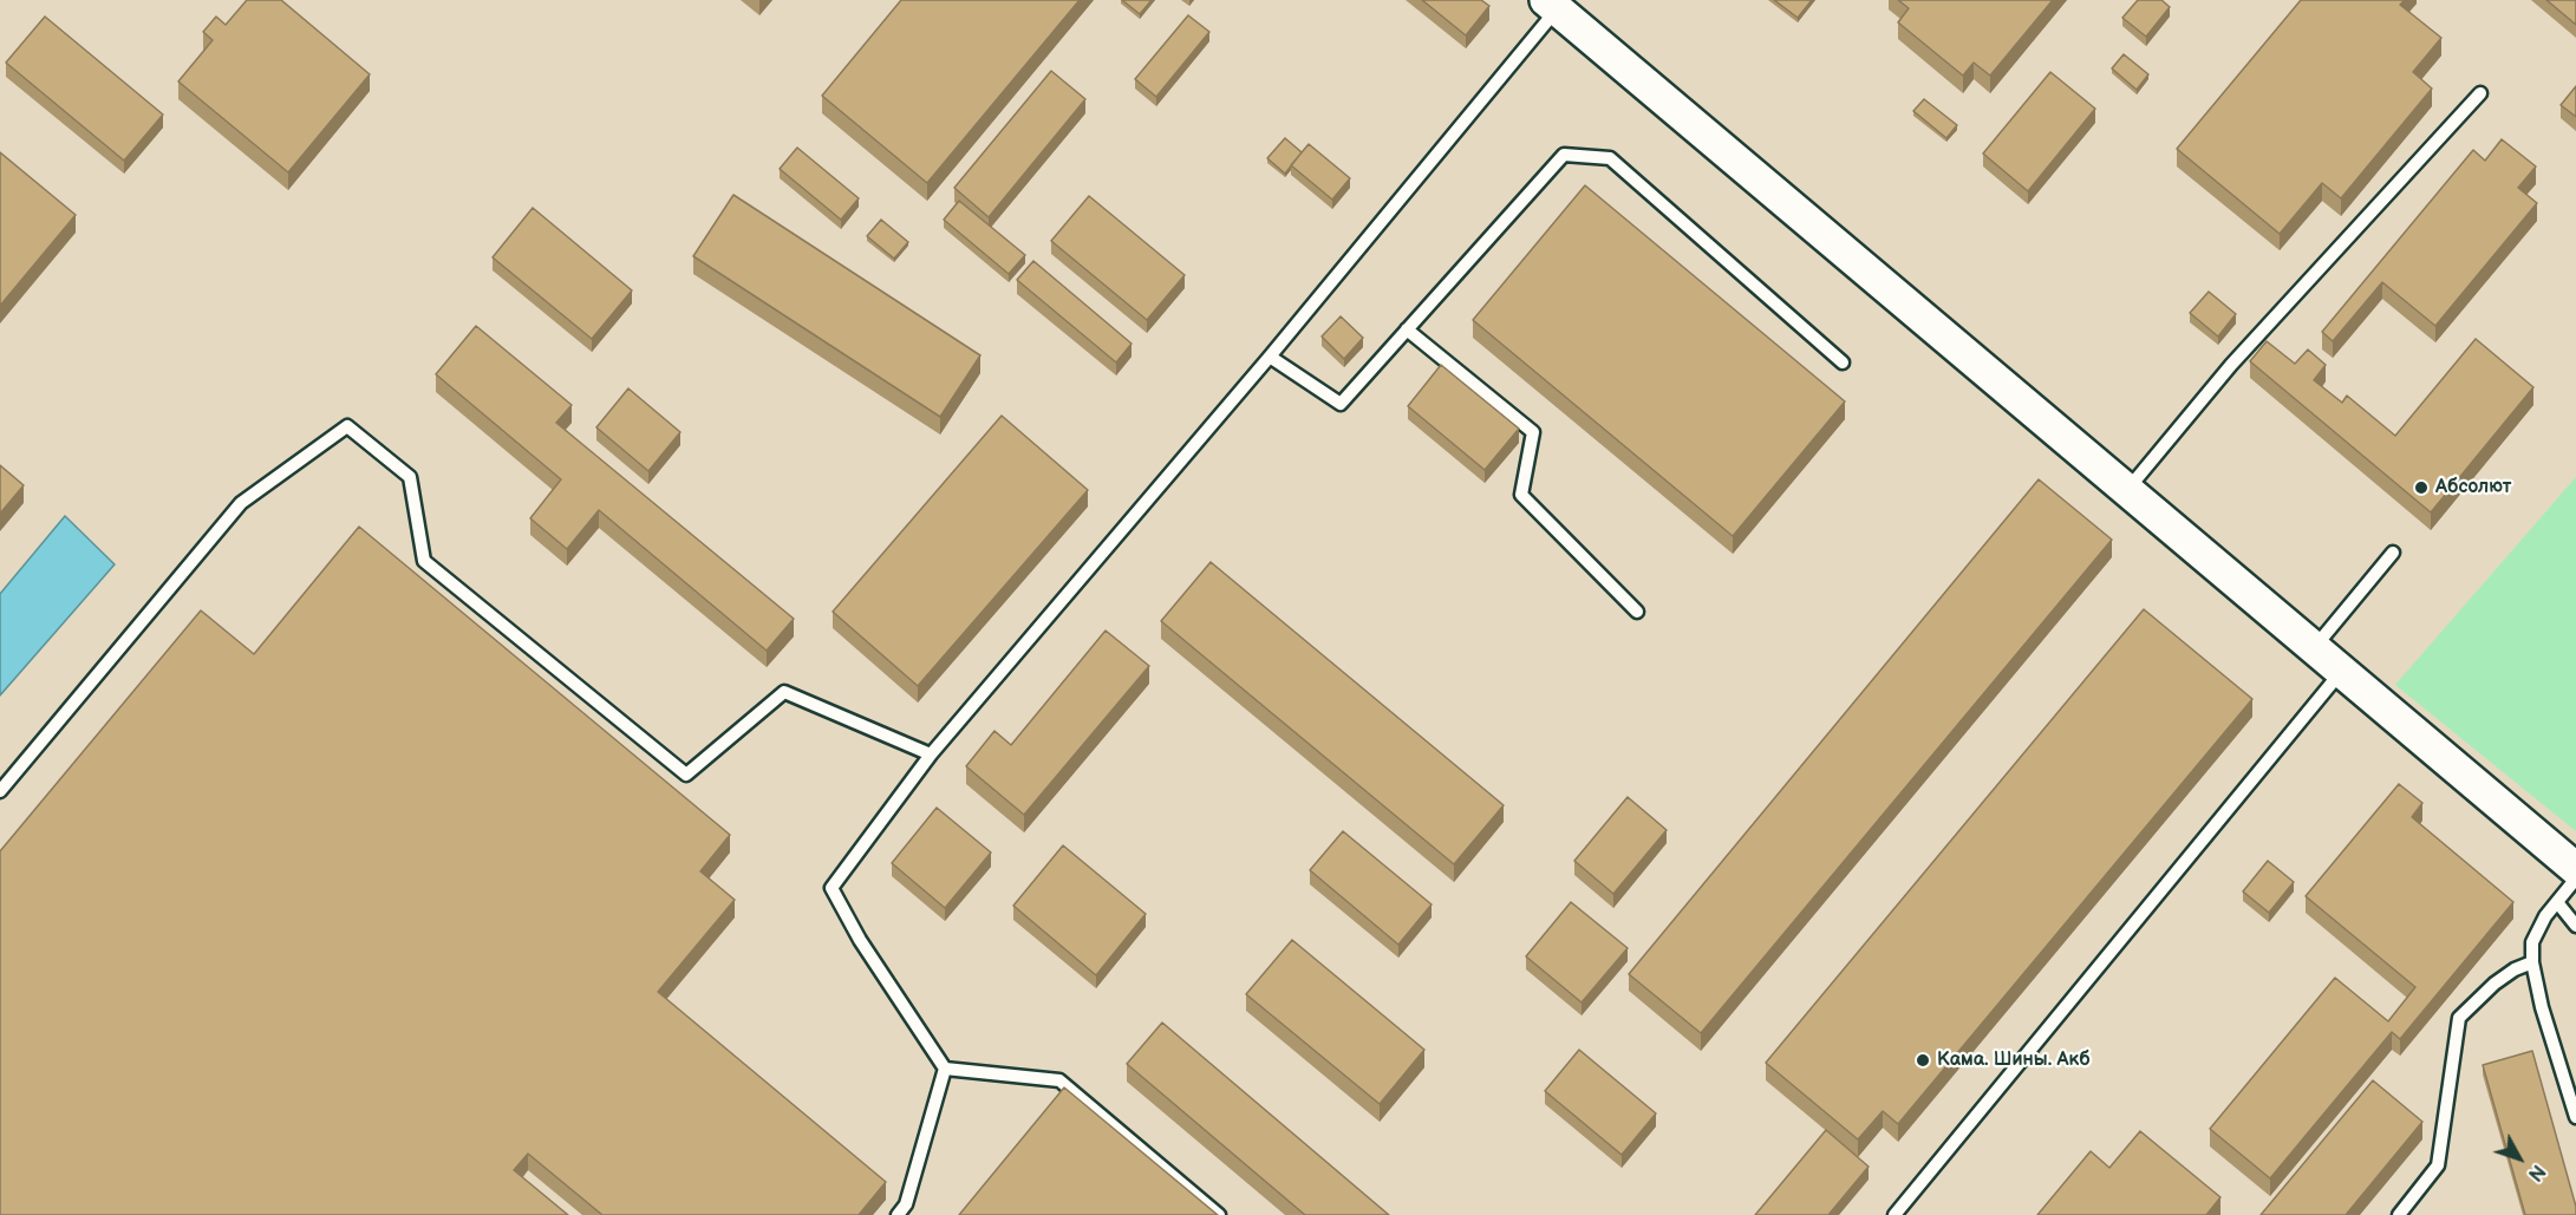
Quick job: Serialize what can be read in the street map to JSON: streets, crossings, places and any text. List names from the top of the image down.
{
  "places": ["Абсолют", "Кама. Шины. Акб"],
  "north": "bottom right"
}
